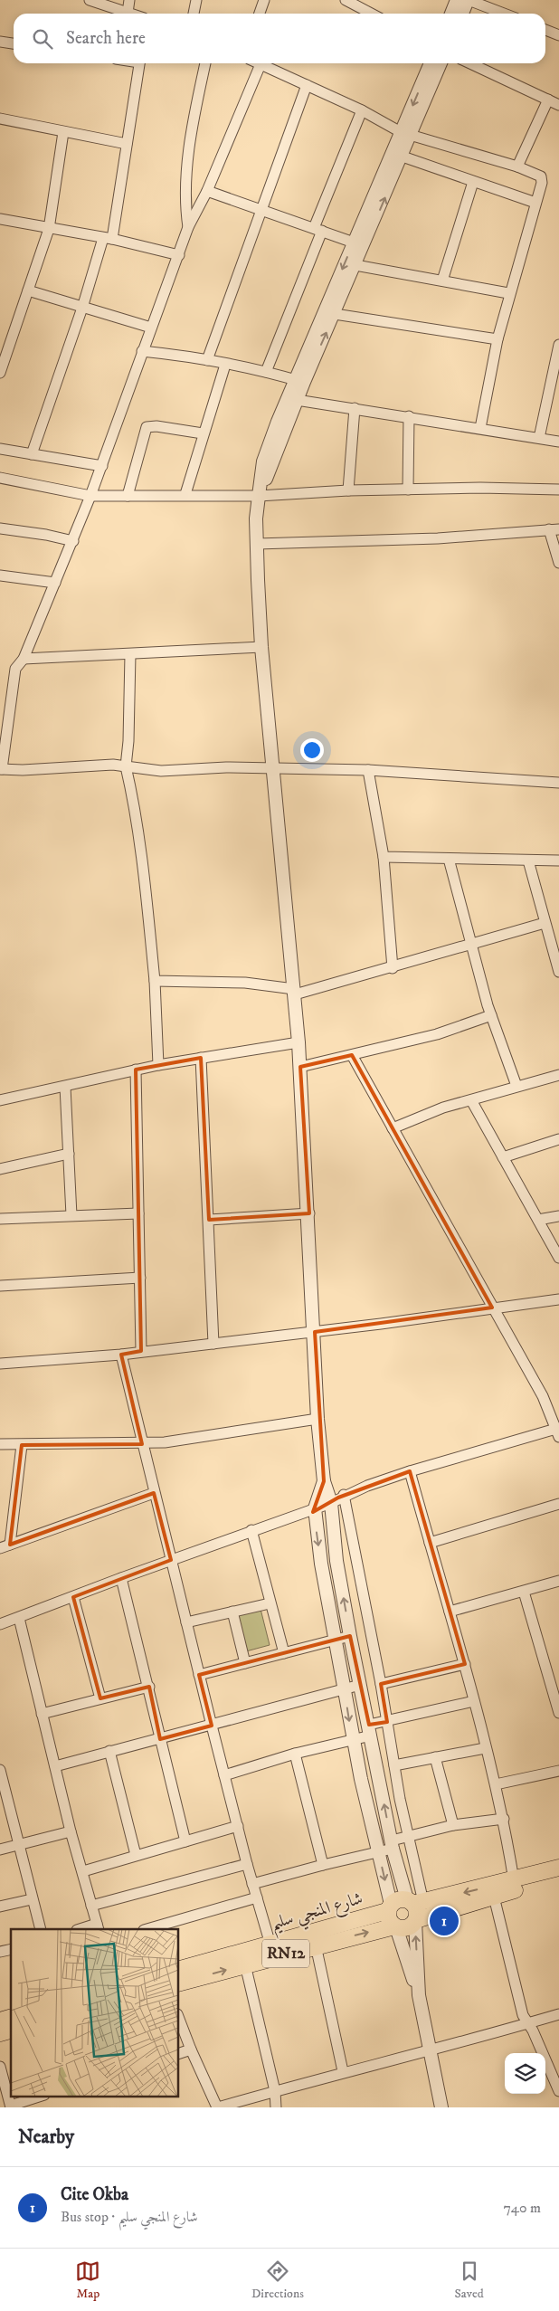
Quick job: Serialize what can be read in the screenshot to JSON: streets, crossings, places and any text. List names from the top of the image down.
{
  "streets": {
    "main road": ["شارع المنجي سليم", "RN12"]
  },
  "crossings": [
    ["شارع المنجي سليم", "RN12"]
  ],
  "page": {
    "search": "Search here",
    "pins": "1",
    "heading": "Nearby",
    "list": [
      {
        "mark": "1",
        "name": "Cite Okba",
        "note": "Bus stop · شارع المنجي سليم",
        "value": "740 m"
      }
    ],
    "nav": ["Map", "Directions", "Saved"]
  }
}
